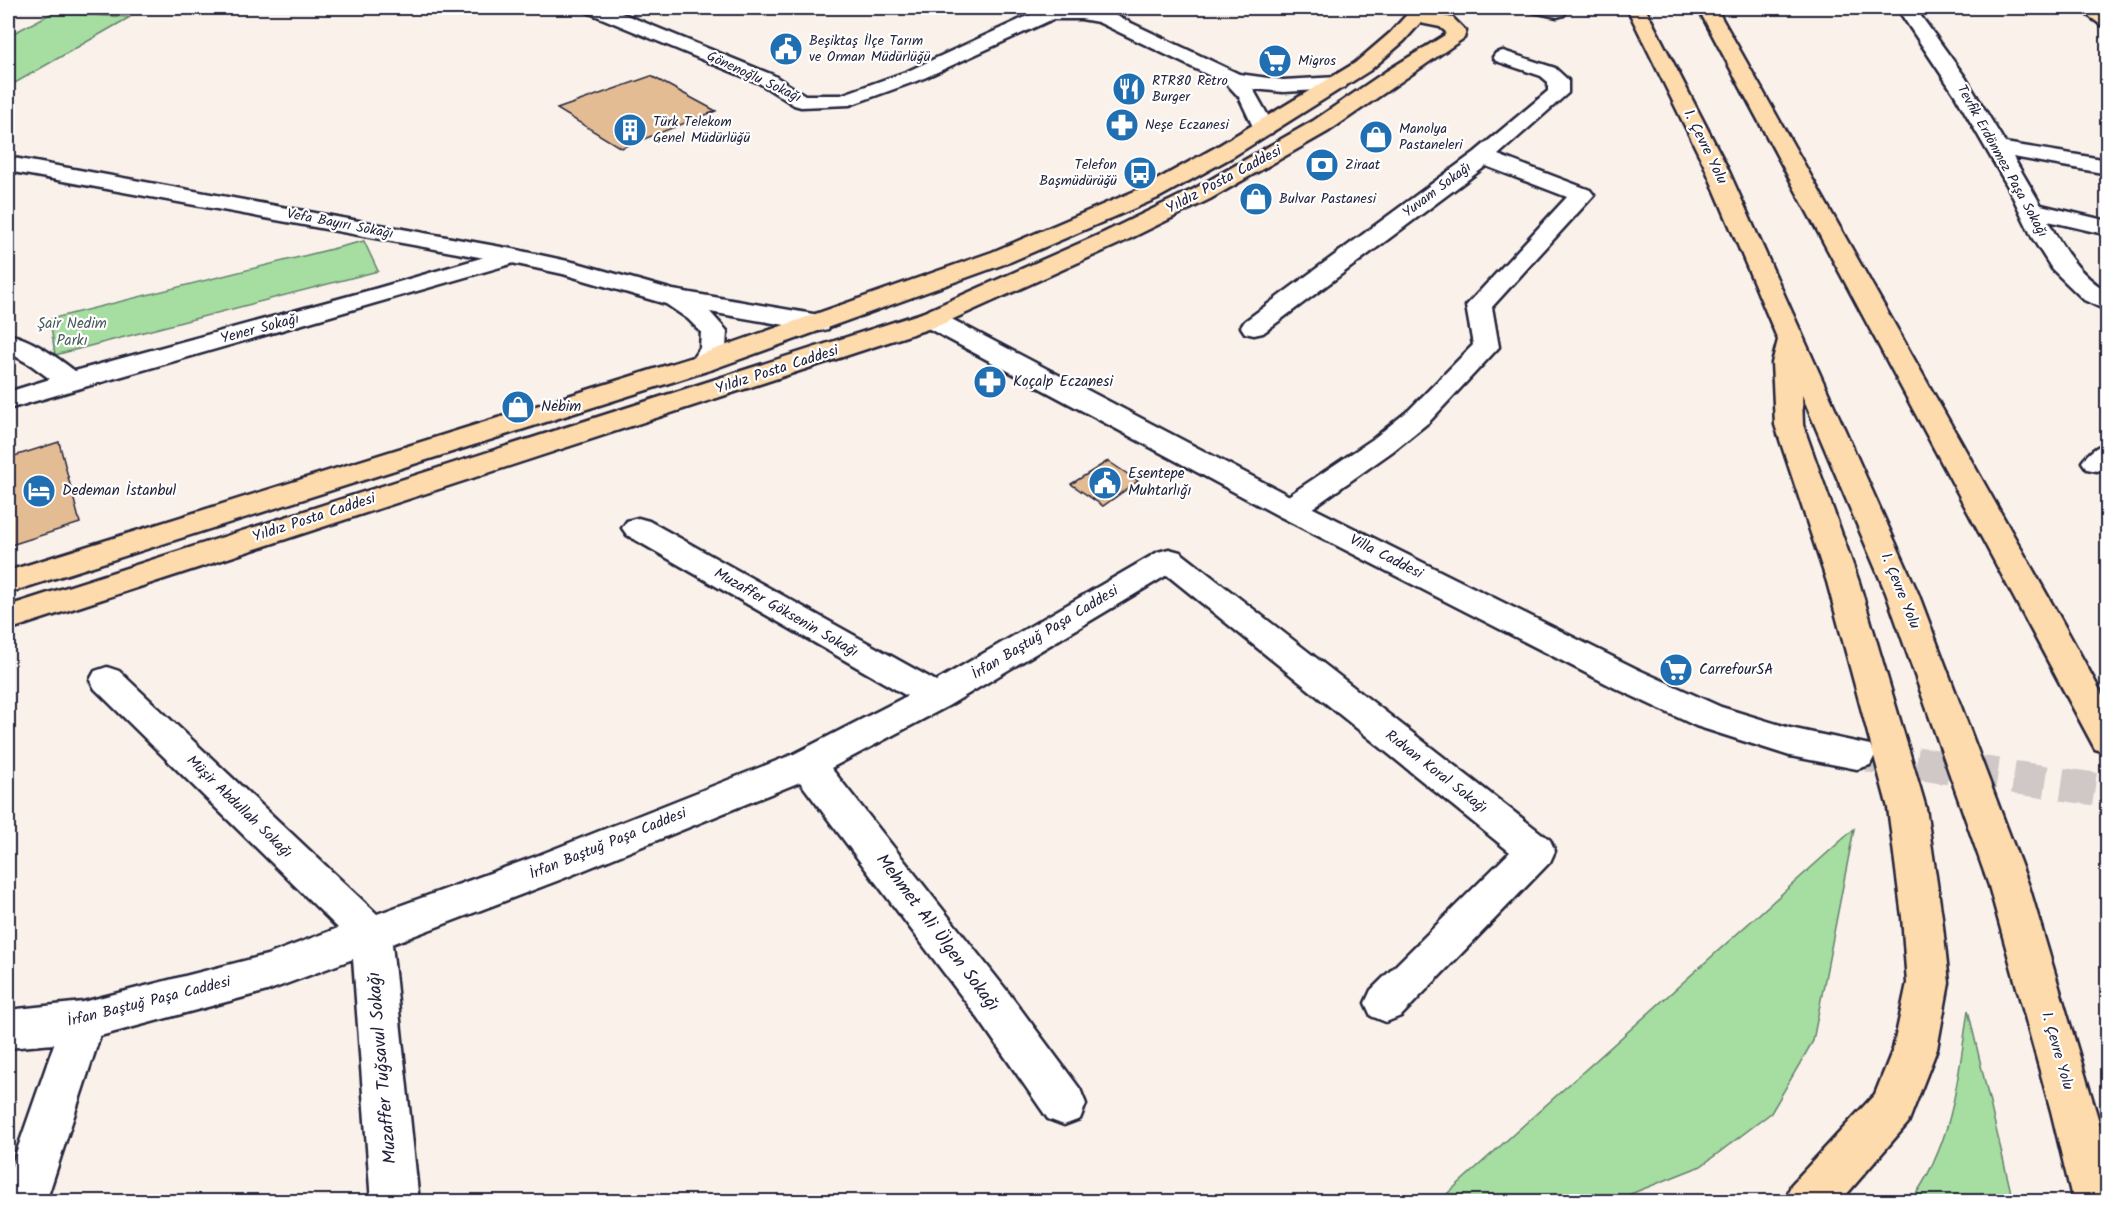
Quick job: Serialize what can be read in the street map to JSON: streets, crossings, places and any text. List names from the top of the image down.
{
  "streets": {
    "main road": ["1. Çevre Yolu", "Yıldız Posta Caddesi"],
    "street": [
      "Gönenoğlu Sokağı",
      "Tevfik Erdönmez Paşa Sokağı",
      "Yuvam Sokağı",
      "Vefa Bayırı Sokağı",
      "Yener Sokağı",
      "Villa Caddesi",
      "Muzaffer Göksenin Sokağı",
      "İrfan Baştuğ Paşa Caddesi",
      "Rıdvan Koral Sokağı",
      "Müşir Abdullah Sokağı",
      "Mehmet Ali Ülgen Sokağı",
      "Muzaffer Tuğsavul Sokağı"
    ]
  },
  "crossings": [
    ["Yıldız Posta Caddesi", "Villa Caddesi"],
    ["Vefa Bayırı Sokağı", "Yener Sokağı"],
    ["Muzaffer Göksenin Sokağı", "İrfan Baştuğ Paşa Caddesi"],
    ["İrfan Baştuğ Paşa Caddesi", "Rıdvan Koral Sokağı"],
    ["İrfan Baştuğ Paşa Caddesi", "Müşir Abdullah Sokağı"],
    ["İrfan Baştuğ Paşa Caddesi", "Mehmet Ali Ülgen Sokağı"],
    ["İrfan Baştuğ Paşa Caddesi", "Muzaffer Tuğsavul Sokağı"],
    ["Müşir Abdullah Sokağı", "Muzaffer Tuğsavul Sokağı"]
  ],
  "parks": ["Şair Nedim Parkı"],
  "places": {
    "public building": ["Beşiktaş İlçe Tarım ve Orman Müdürlüğü", "Esentepe Muhtarlığı"],
    "supermarket": ["Migros", "CarrefourSA"],
    "restaurant": ["RTR80 Retro Burger"],
    "pharmacy": ["Neşe Eczanesi", "Koçalp Eczanesi"],
    "building": ["Türk Telekom Genel Müdürlüğü"],
    "shop": ["Manolya Pastaneleri", "Bulvar Pastanesi", "Nebim"],
    "bank": ["Ziraat"],
    "bus stop": ["Telefon Başmüdürüğü"],
    "hotel": ["Dedeman İstanbul"]
  }
}
